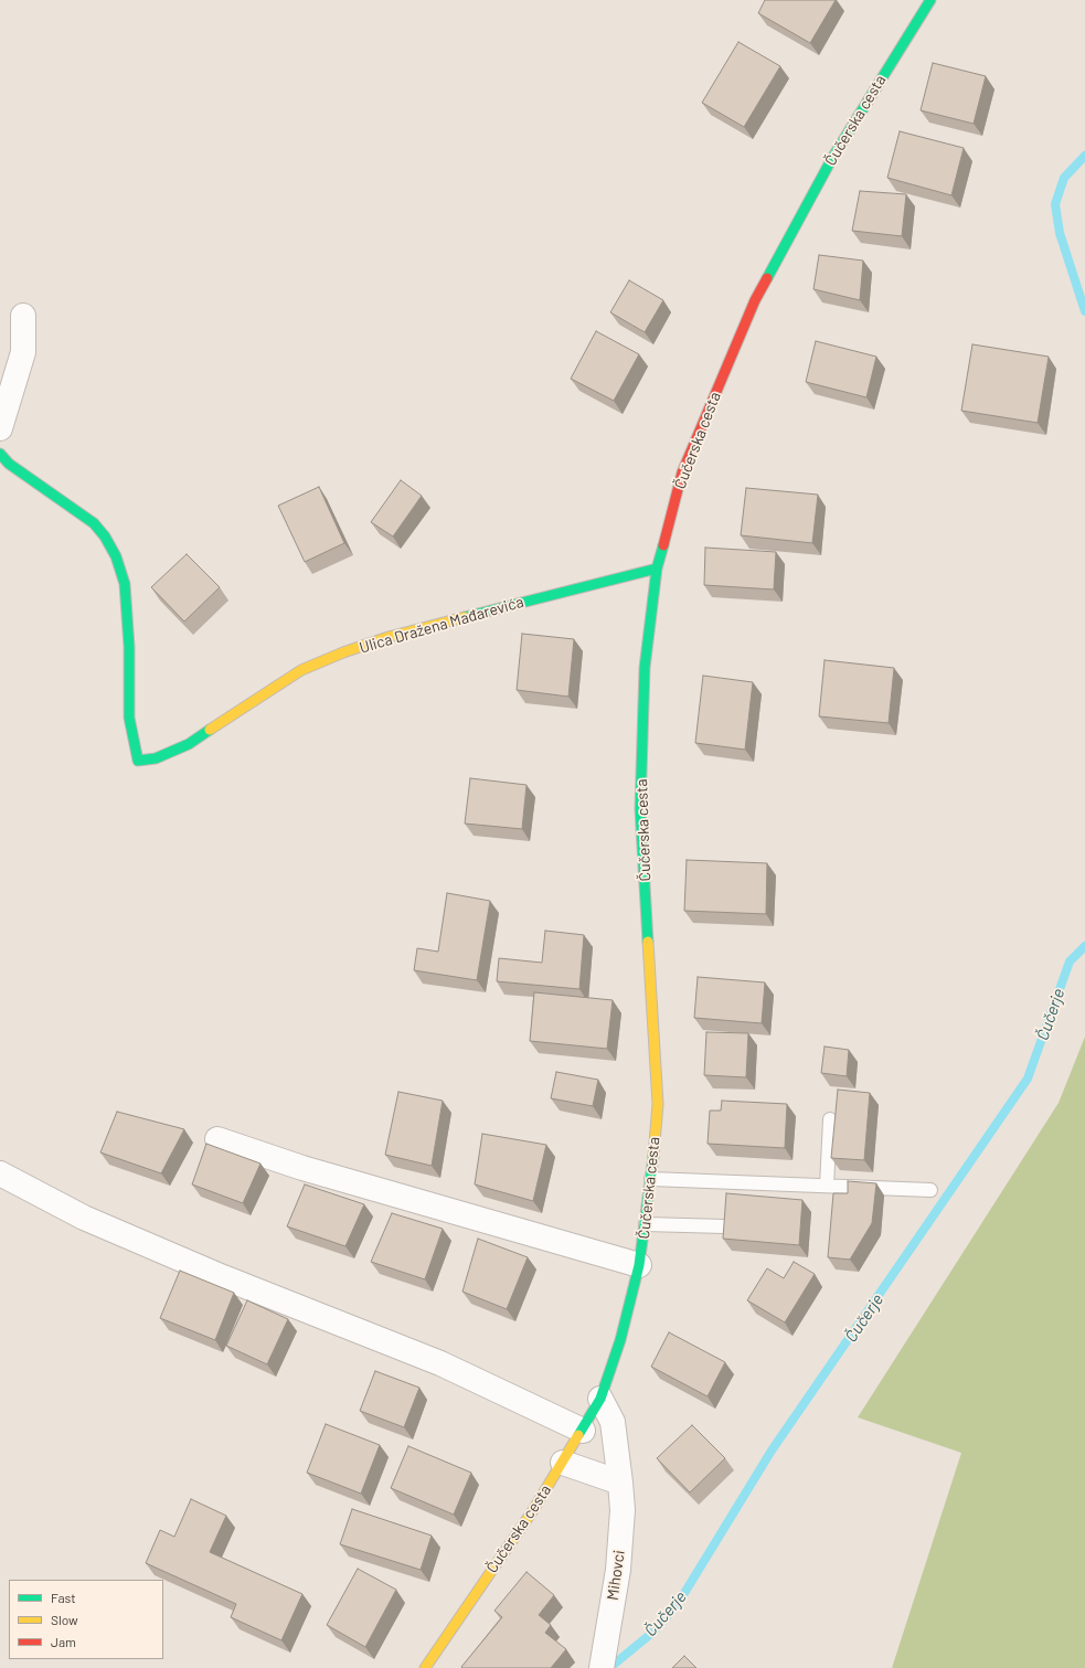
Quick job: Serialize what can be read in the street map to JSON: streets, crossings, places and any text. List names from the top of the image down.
{
  "streets": {
    "street": ["Čučerska cesta", "Ulica Dražena Mađarevića", "Mihovci"]
  },
  "crossings": [
    ["Čučerska cesta", "Ulica Dražena Mađarevića"],
    ["Čučerska cesta", "Mihovci"]
  ],
  "water": ["Čučerje"],
  "legend": ["Fast", "Slow", "Jam"]
}
